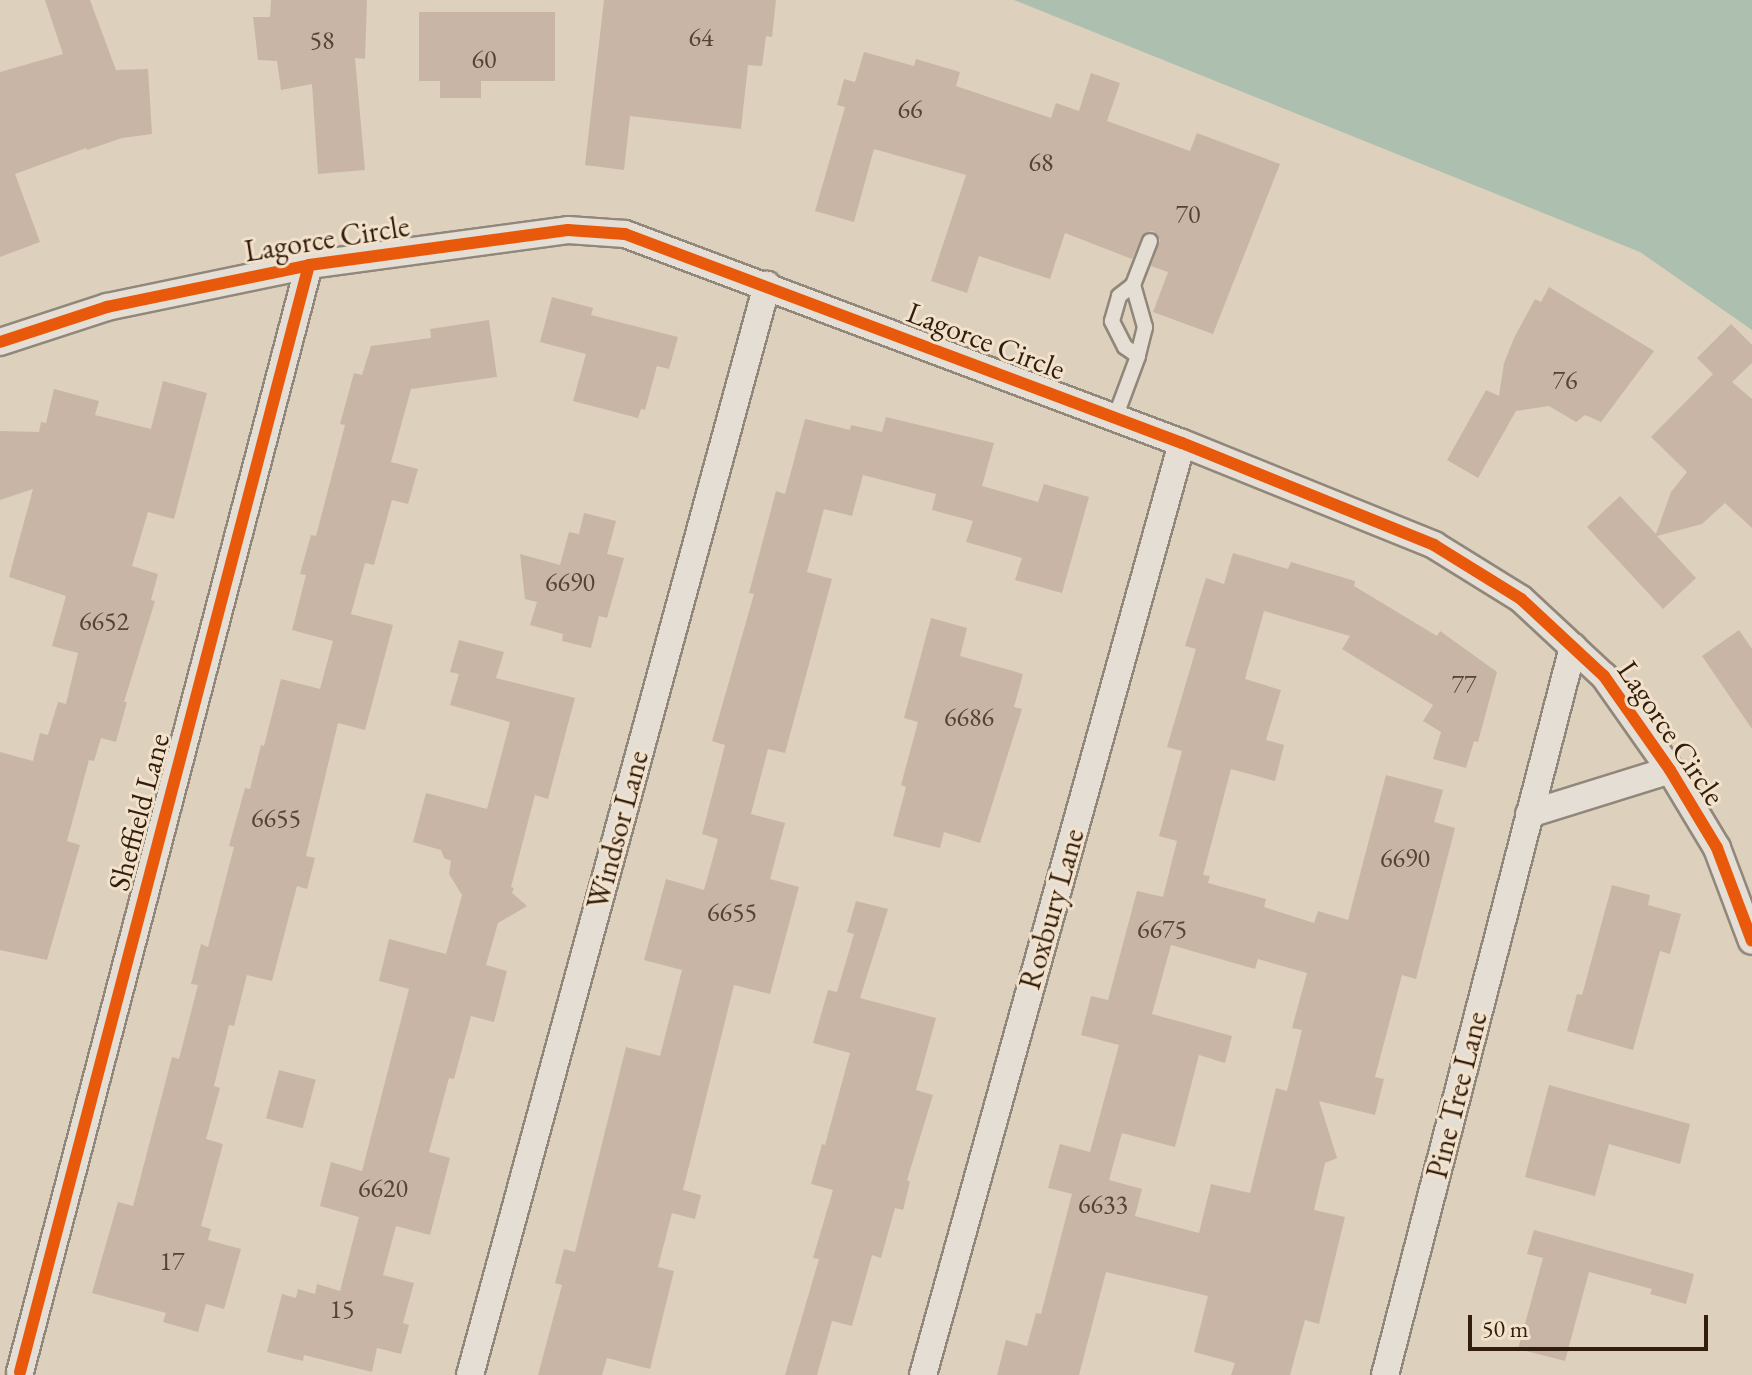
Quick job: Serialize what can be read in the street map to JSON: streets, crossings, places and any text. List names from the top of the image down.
{
  "streets": {
    "street": [
      "Lagorce Circle",
      "Sheffield Lane",
      "Windsor Lane",
      "Roxbury Lane",
      "Pine Tree Lane"
    ]
  },
  "crossings": [
    ["Lagorce Circle", "Sheffield Lane"],
    ["Lagorce Circle", "Windsor Lane"],
    ["Lagorce Circle", "Roxbury Lane"],
    ["Lagorce Circle", "Pine Tree Lane"]
  ],
  "house_numbers": [
    "64",
    "58",
    "60",
    "66",
    "68",
    "70",
    "76",
    "6690",
    "6652",
    "77",
    "6686",
    "6655",
    "6690",
    "6655",
    "6675",
    "6620",
    "6633",
    "17",
    "15"
  ],
  "scale_bar": "50 m"
}
